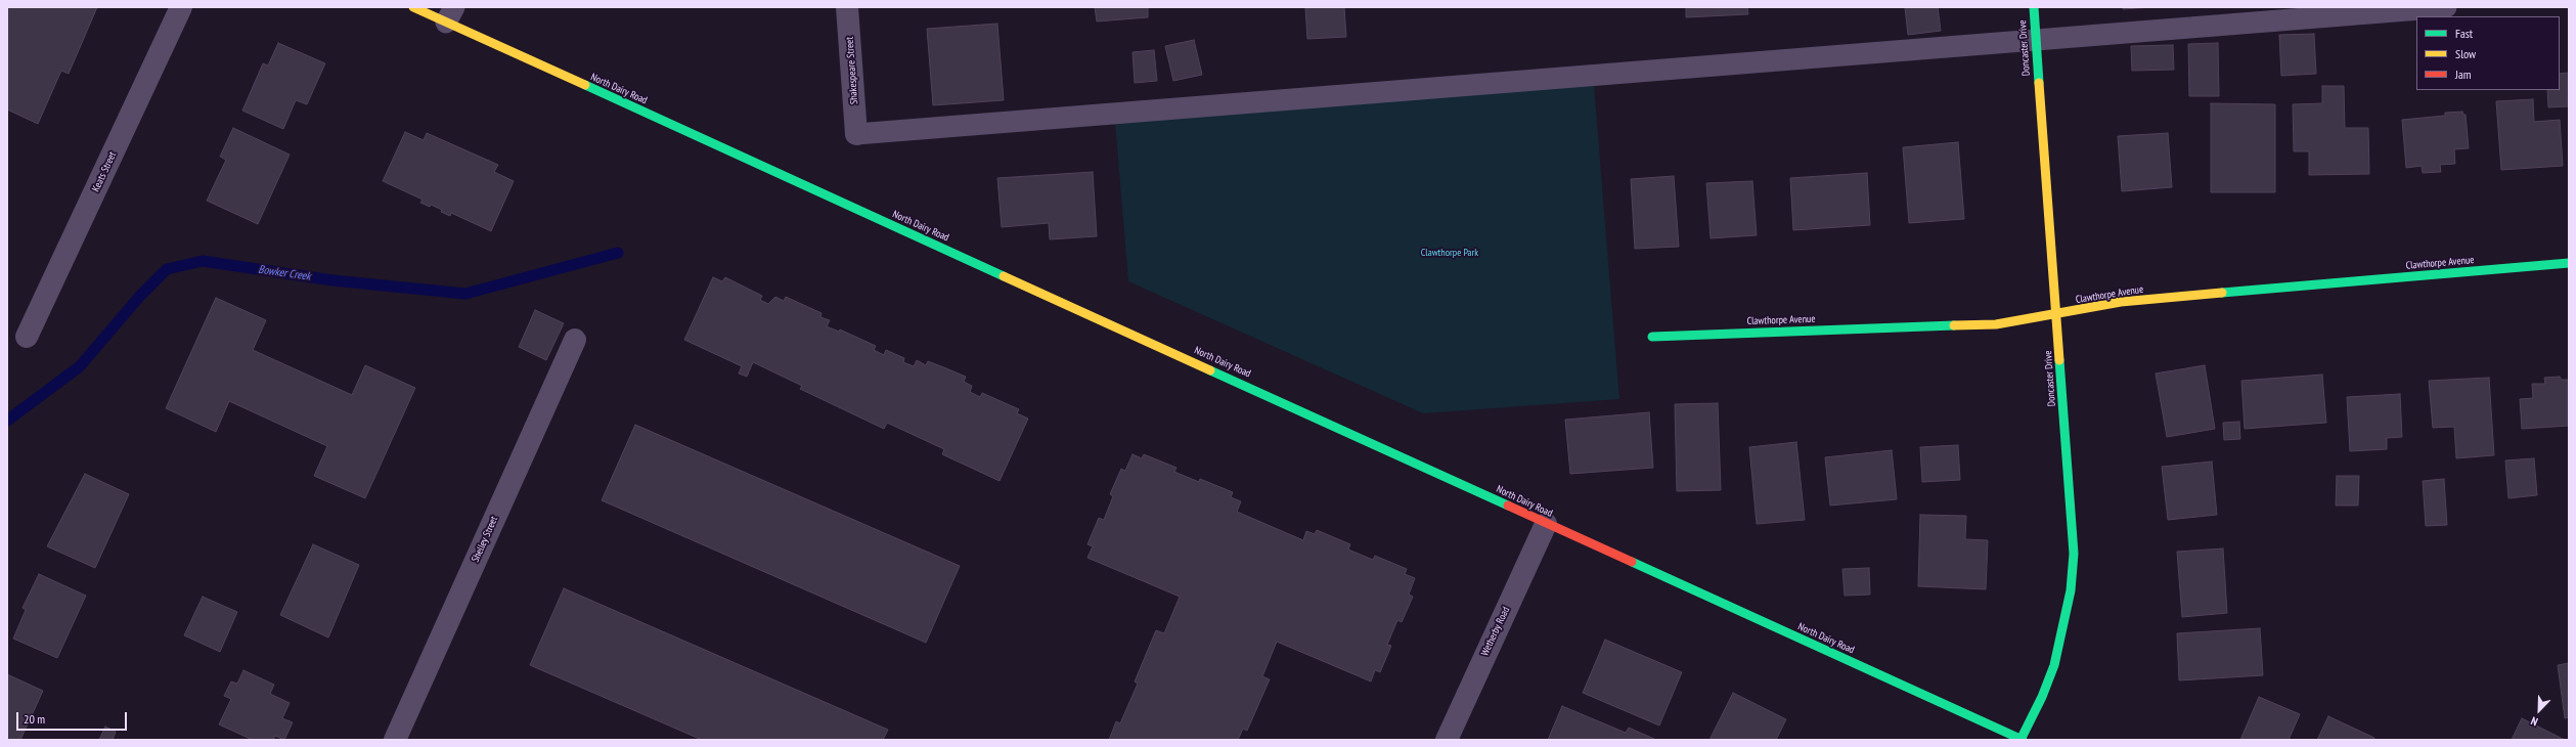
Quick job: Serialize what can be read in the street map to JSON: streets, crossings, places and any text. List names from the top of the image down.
{
  "streets": {
    "street": [
      "Doncaster Drive",
      "Shakespeare Street",
      "North Dairy Road",
      "Keats Street",
      "Clawthorpe Avenue",
      "Shelley Street",
      "Wetherby Road"
    ]
  },
  "crossings": [
    ["Doncaster Drive", "North Dairy Road"],
    ["Doncaster Drive", "Clawthorpe Avenue"],
    ["North Dairy Road", "Wetherby Road"]
  ],
  "water": ["Bowker Creek"],
  "parks": ["Clawthorpe Park"],
  "legend": ["Fast", "Slow", "Jam"],
  "scale_bar": "20 m",
  "north": "bottom left"
}
